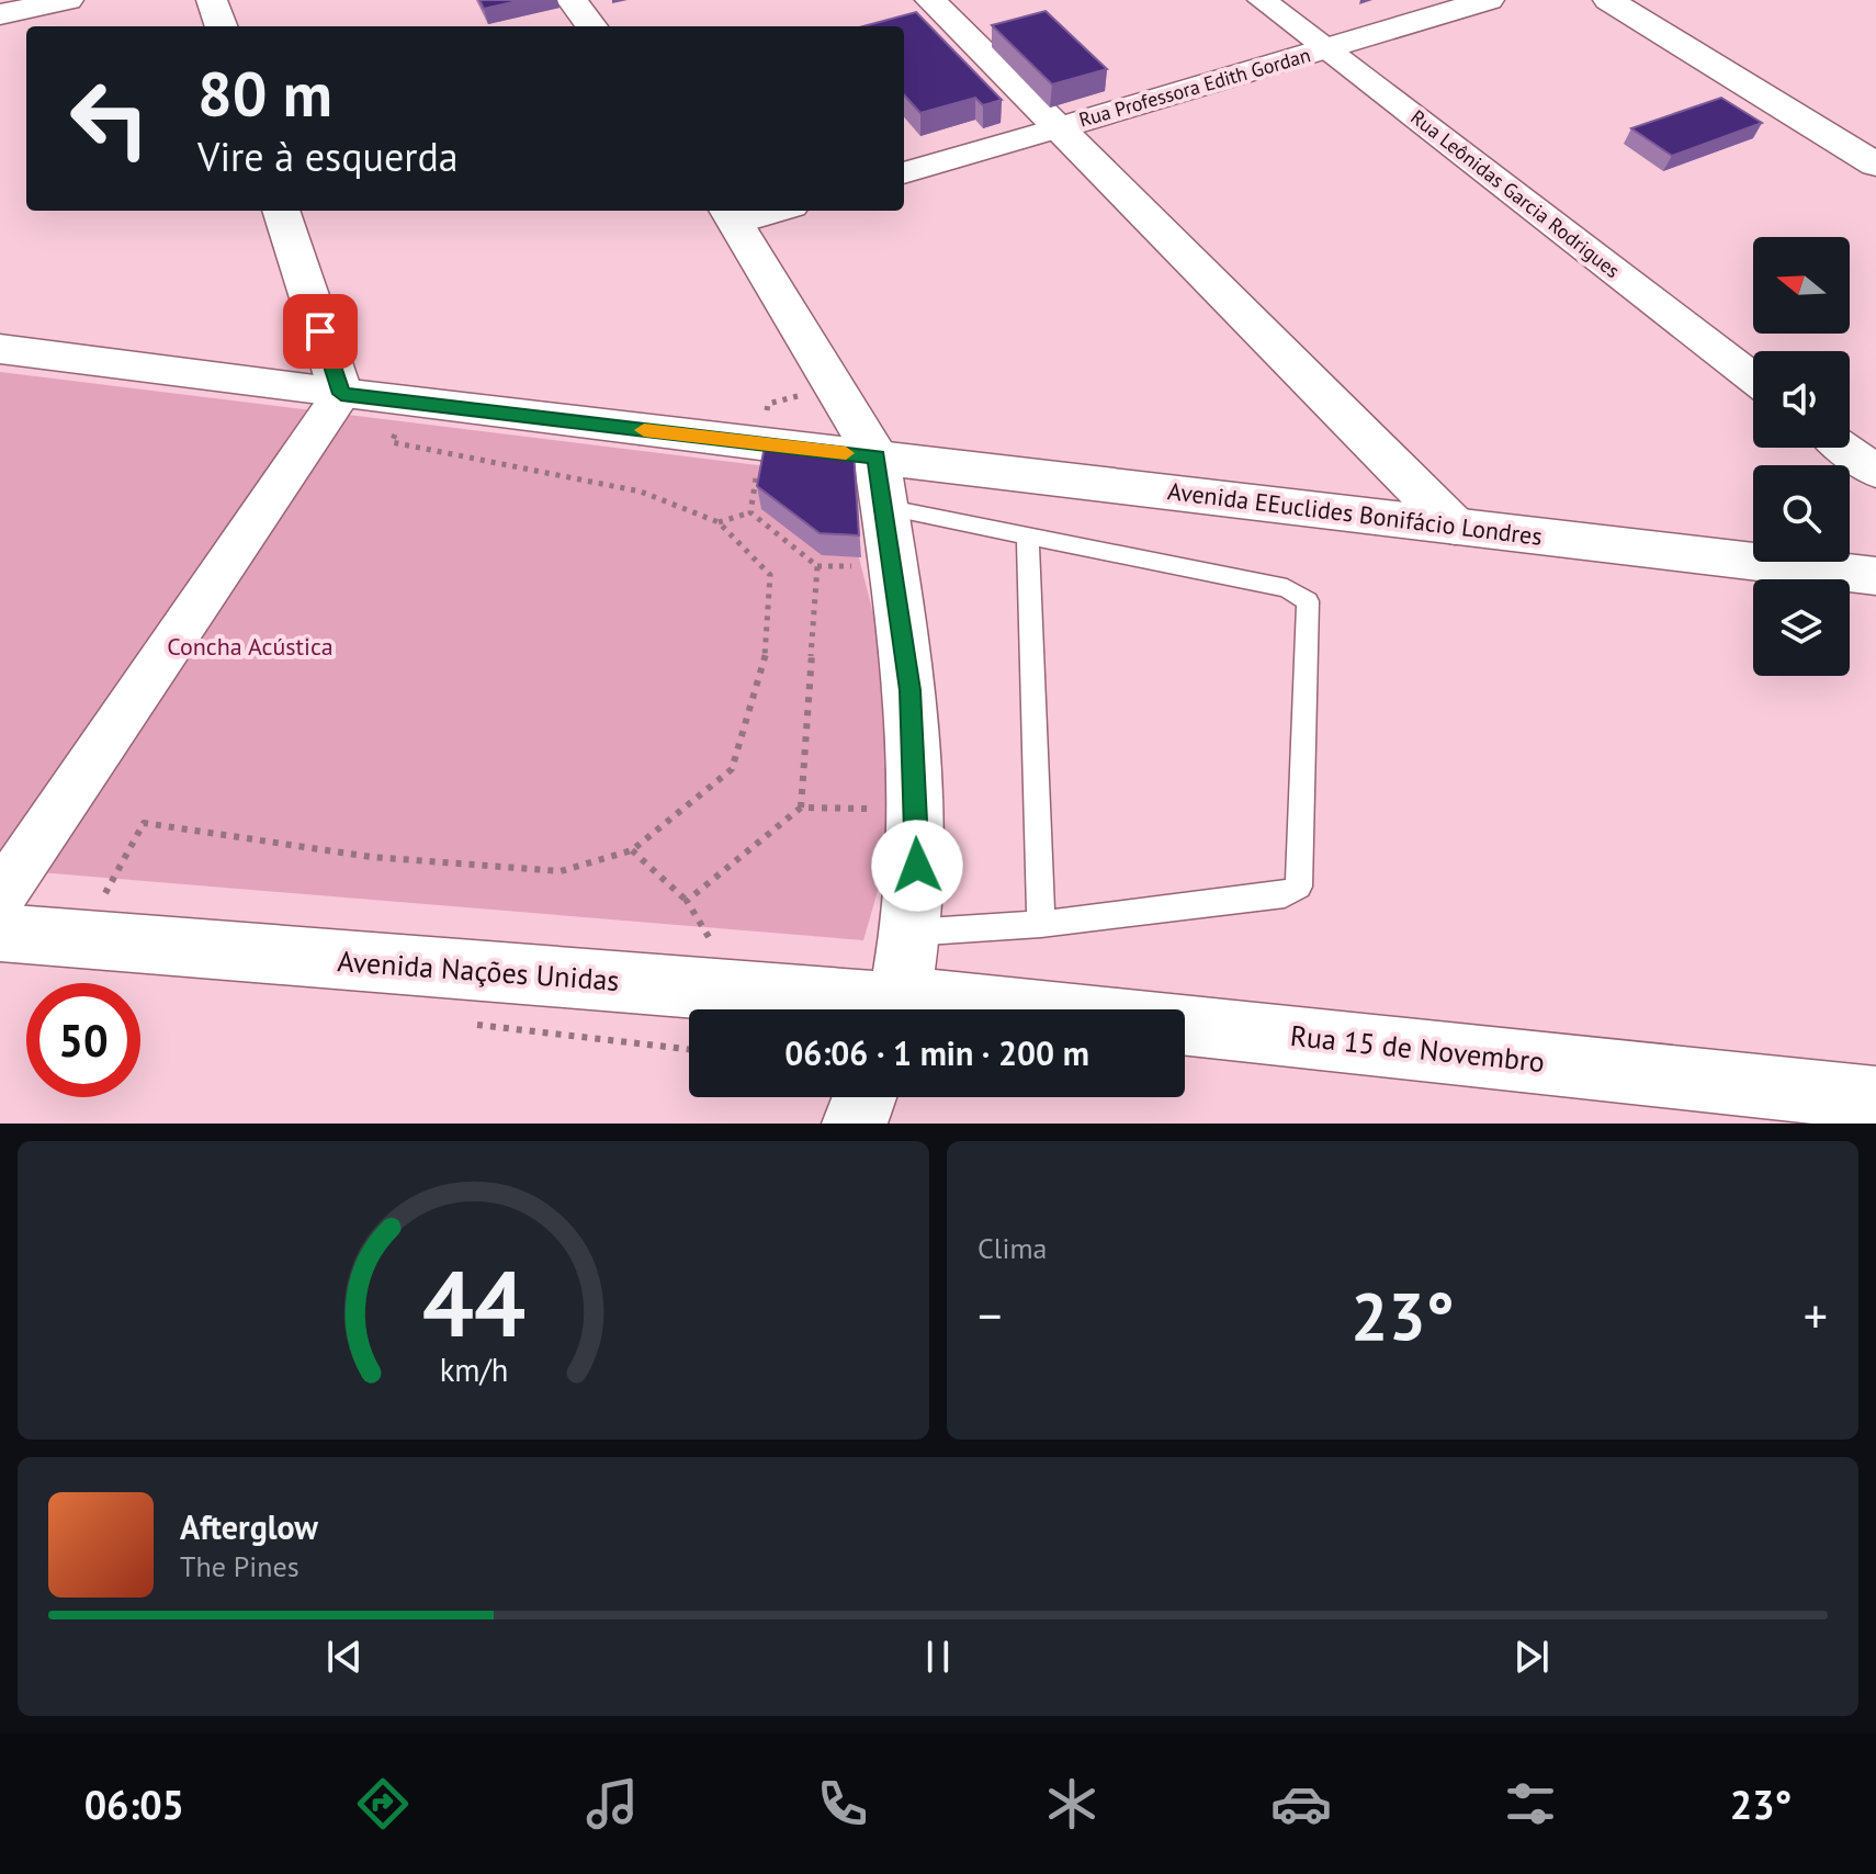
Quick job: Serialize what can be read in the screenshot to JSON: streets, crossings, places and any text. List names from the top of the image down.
{
  "streets": {
    "main road": [
      "Rua Professora Edith Gordan",
      "Avenida EEuclides Bonifácio Londres",
      "Avenida Nações Unidas",
      "Rua 15 de Novembro"
    ],
    "street": ["Rua Leônidas Garcia Rodrigues"]
  },
  "crossings": [
    ["Rua Professora Edith Gordan", "Rua Leônidas Garcia Rodrigues"]
  ],
  "parks": ["Concha Acústica"],
  "north": "left",
  "page": {
    "turn": ["80 m", "Vire à esquerda"],
    "limit": "50",
    "trip": "06:06 · 1 min · 200 m",
    "tile": "Clima",
    "heat": ["−", "23°", "+"],
    "song": ["Afterglow", "The Pines"],
    "tabs": ["06:05", "23°"],
    "gauge": ["44", "km/h"]
  }
}
